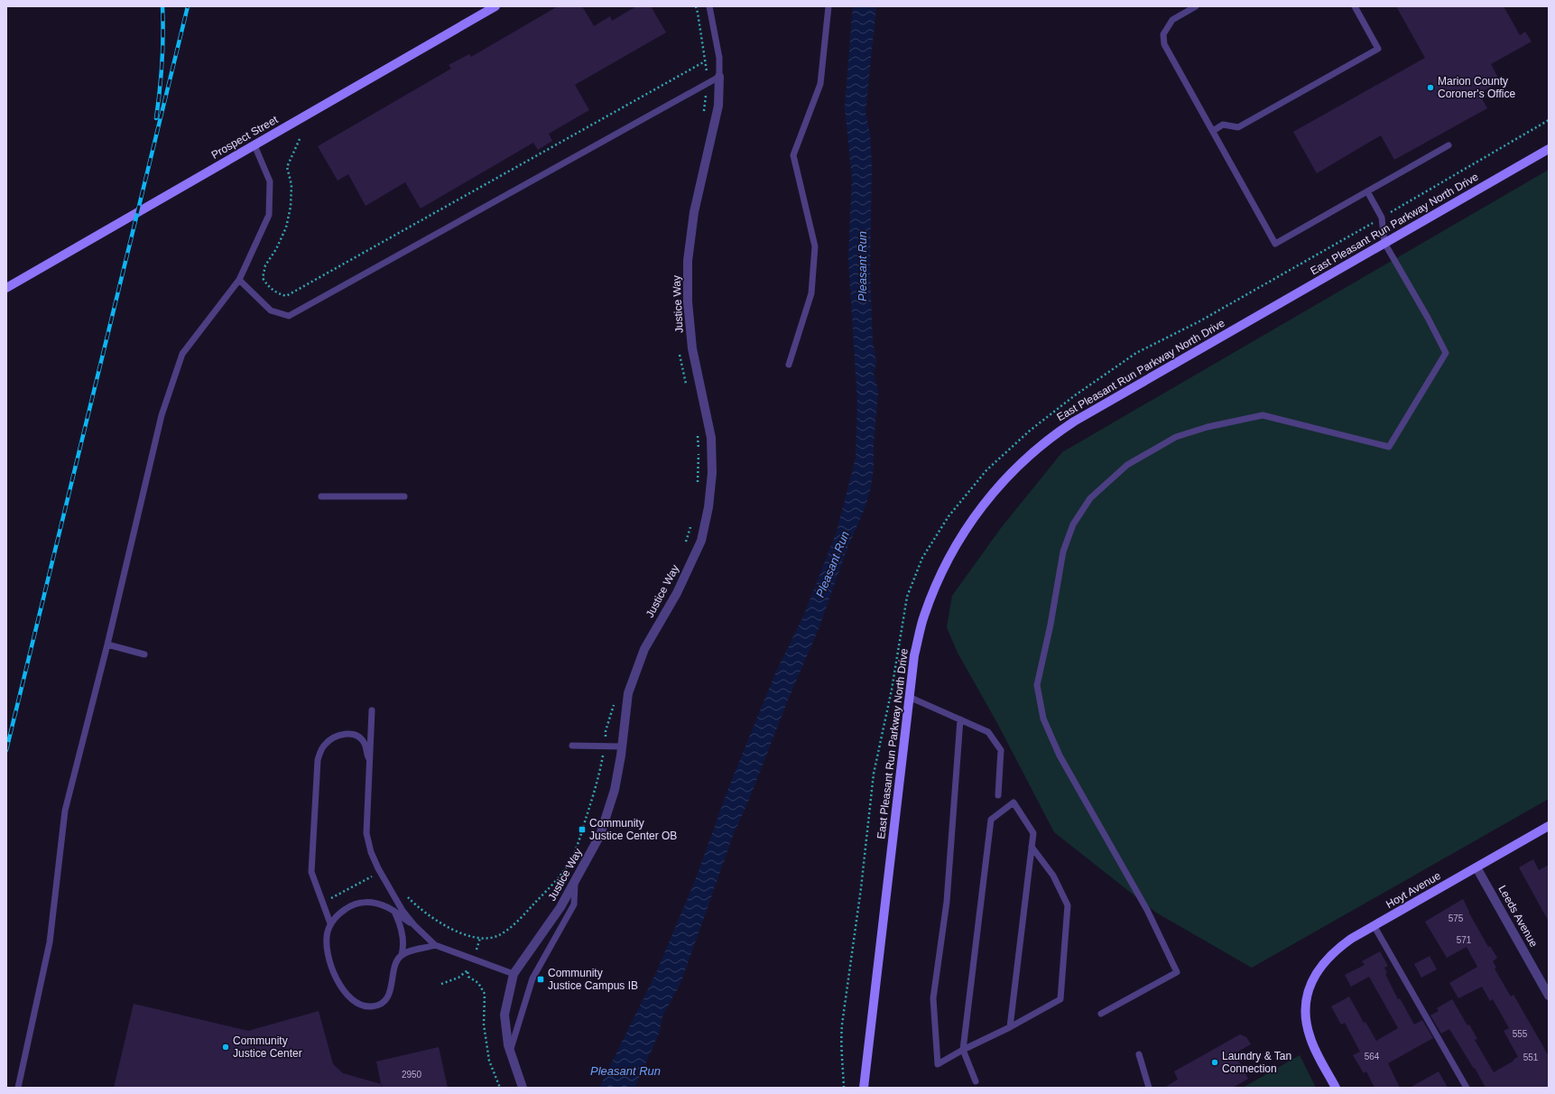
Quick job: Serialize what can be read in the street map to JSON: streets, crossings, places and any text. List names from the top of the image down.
{
  "streets": {
    "street": [
      "Prospect Street",
      "East Pleasant Run Parkway North Drive",
      "Justice Way",
      "Hoyt Avenue",
      "Leeds Avenue"
    ]
  },
  "crossings": [
    ["Hoyt Avenue", "Leeds Avenue"]
  ],
  "water": ["Pleasant Run"],
  "places": {
    "other": ["Marion County Coroner's Office", "Community Justice Center", "Laundry & Tan Connection"],
    "transit": ["Community Justice Center OB", "Community Justice Campus IB"]
  },
  "house_numbers": [
    "575",
    "571",
    "555",
    "564",
    "551",
    "2950"
  ]
}
